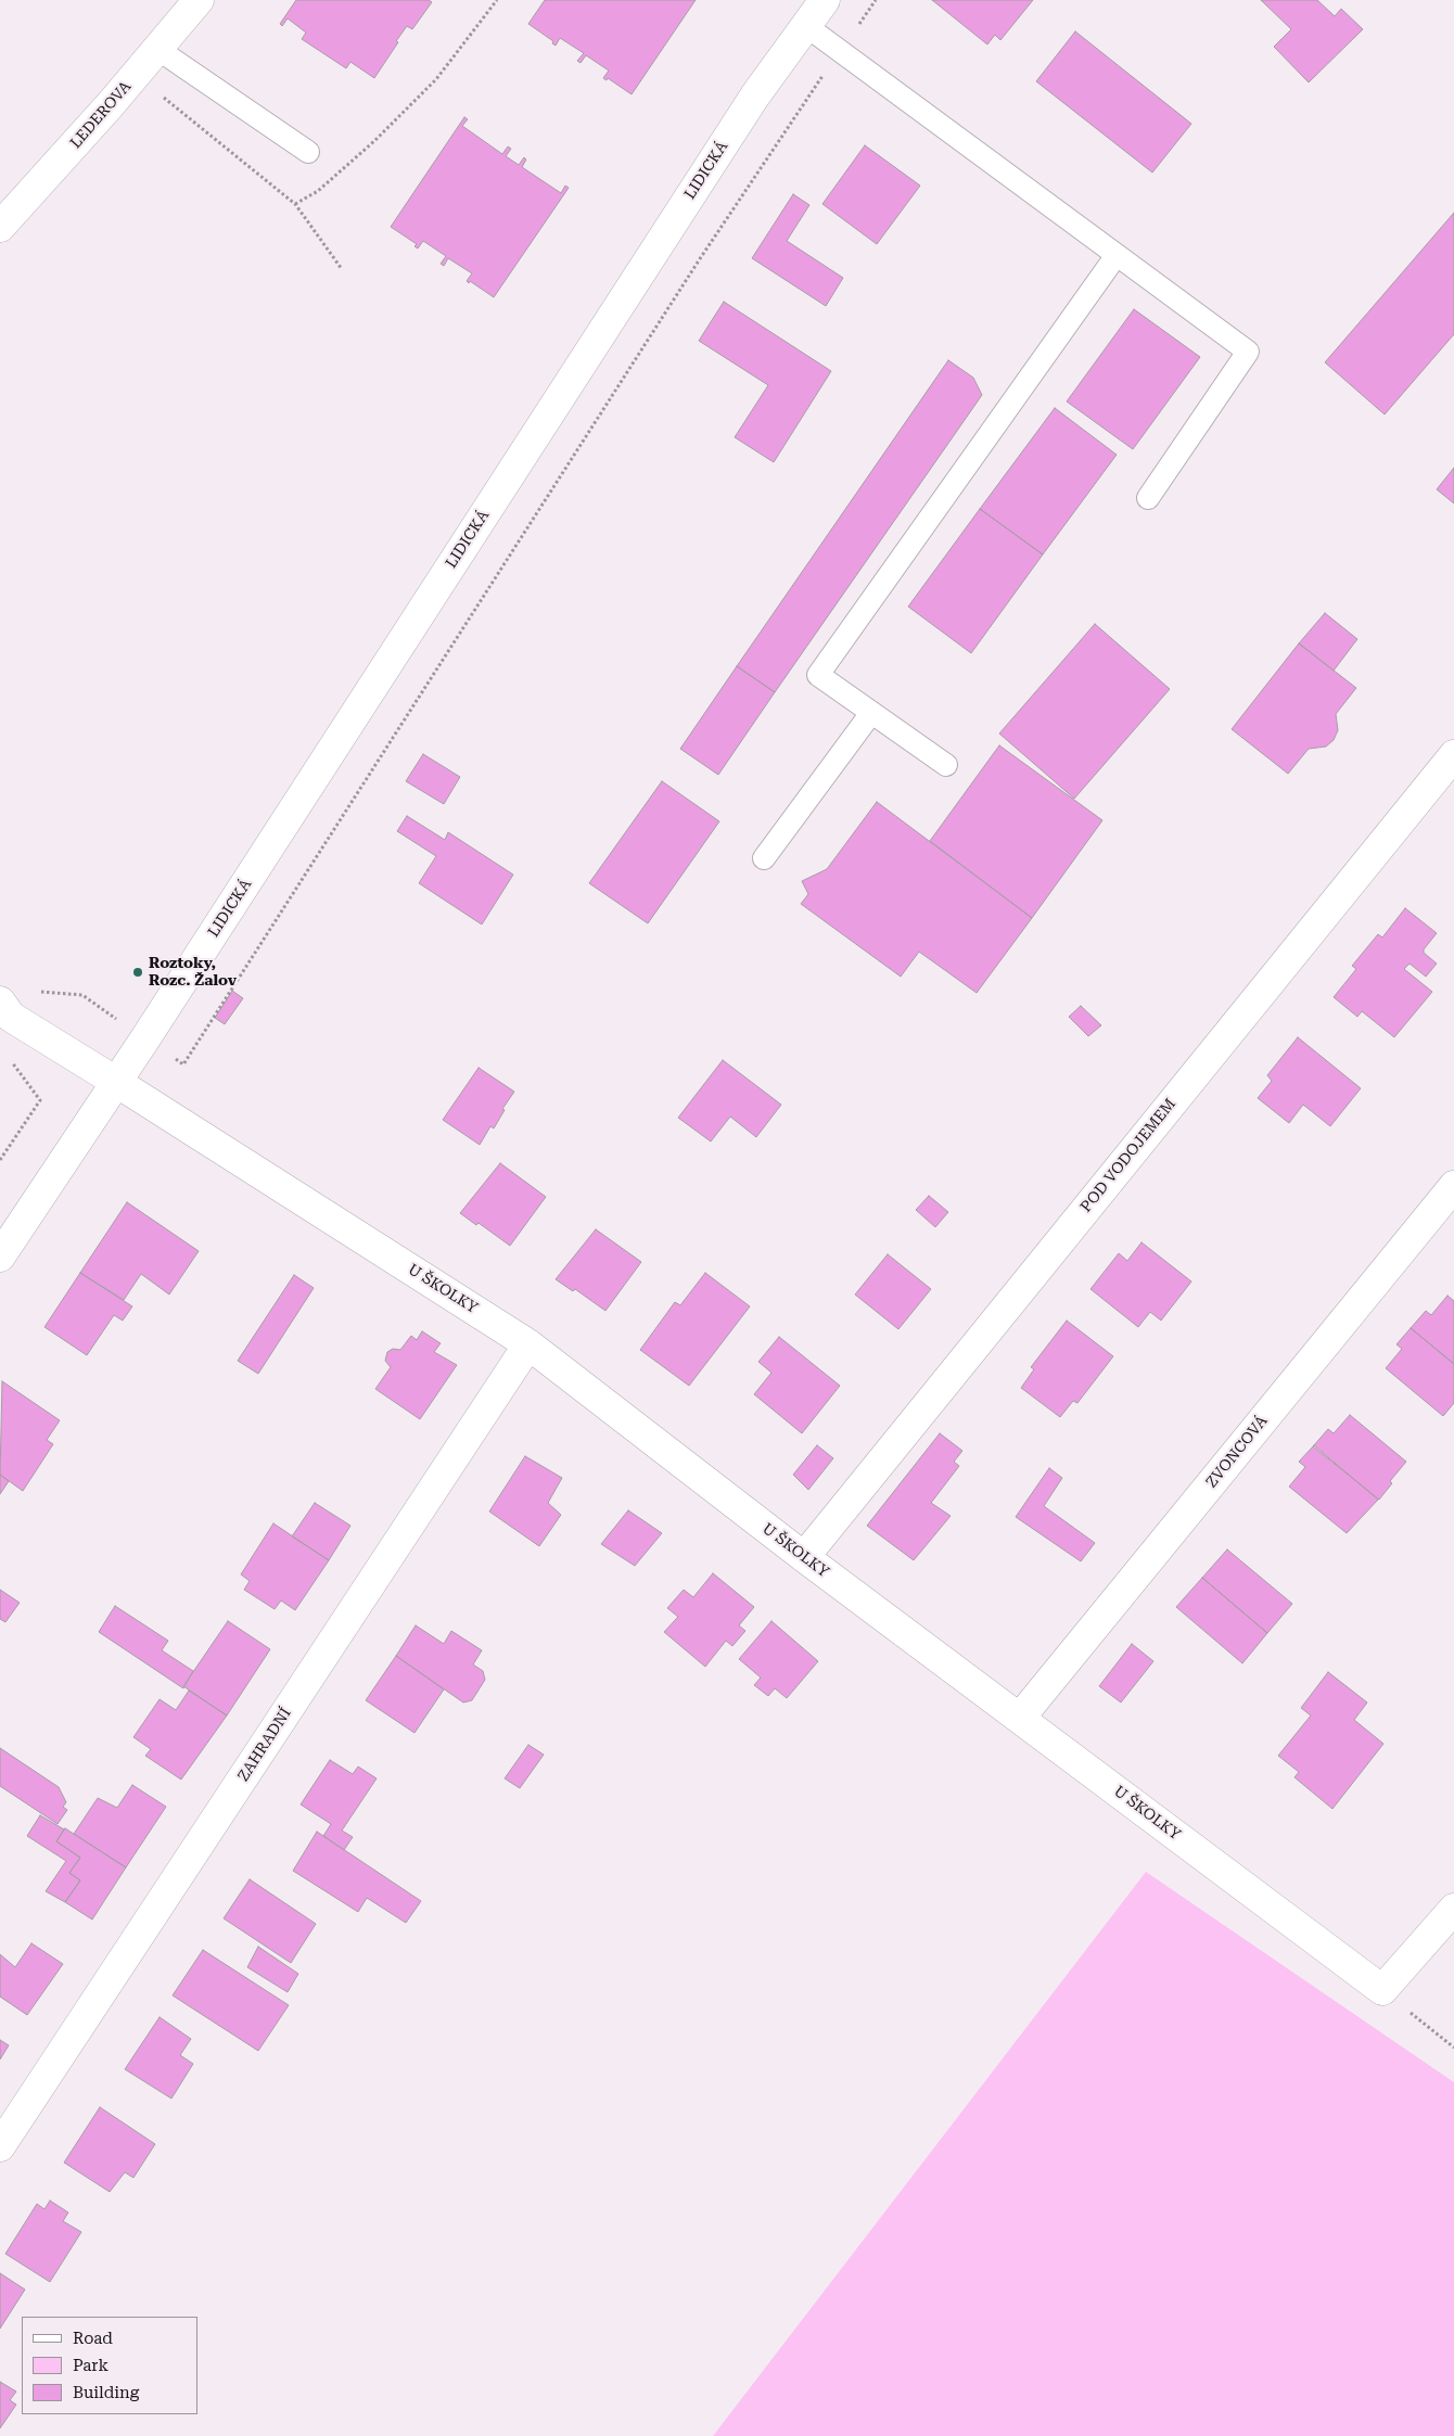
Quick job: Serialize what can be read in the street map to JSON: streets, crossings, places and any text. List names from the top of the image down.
{
  "streets": {
    "street": [
      "LEDEROVA",
      "LIDICKÁ",
      "POD VODOJEMEM",
      "U ŠKOLKY",
      "ZVONCOVÁ",
      "ZAHRADNÍ"
    ]
  },
  "crossings": [
    ["LIDICKÁ", "U ŠKOLKY"],
    ["POD VODOJEMEM", "U ŠKOLKY"],
    ["U ŠKOLKY", "ZVONCOVÁ"],
    ["U ŠKOLKY", "ZAHRADNÍ"]
  ],
  "places": ["Roztoky, Rozc. Žalov"],
  "legend": ["Road", "Park", "Building"]
}
